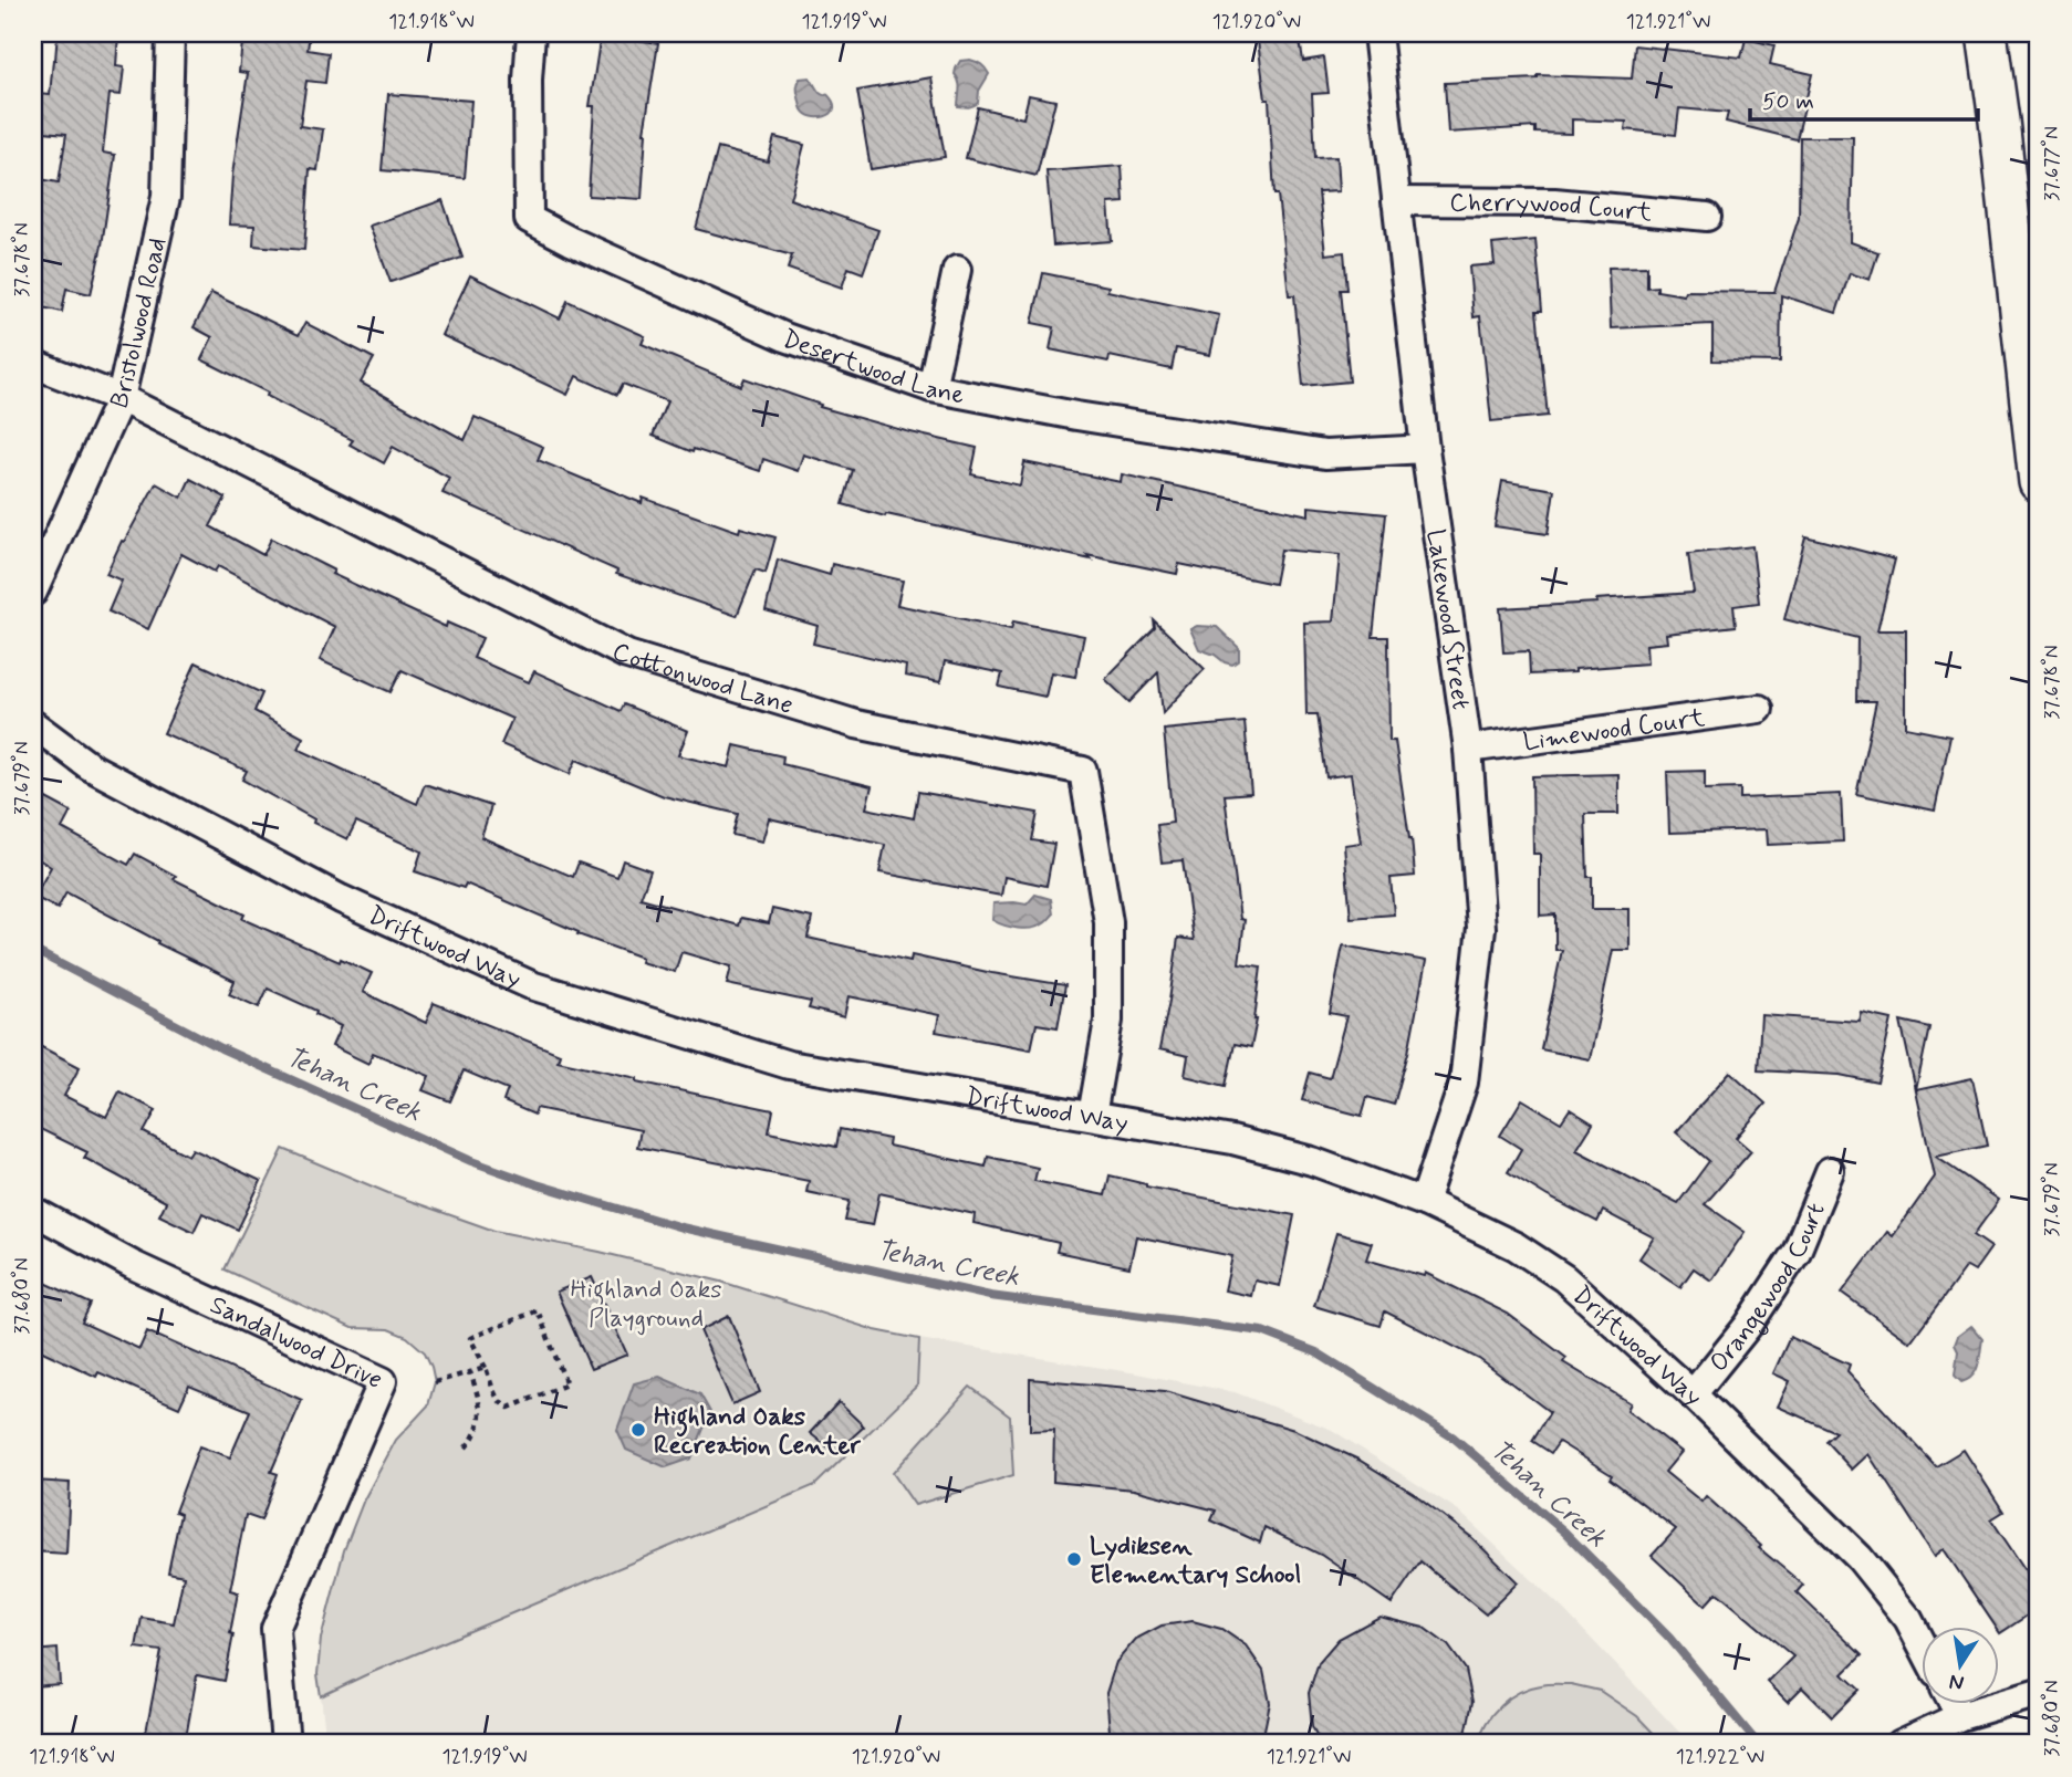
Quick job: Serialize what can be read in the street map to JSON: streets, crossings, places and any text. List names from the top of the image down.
{
  "streets": {
    "street": [
      "Cherrywood Court",
      "Bristolwood Road",
      "Desertwood Lane",
      "Lakewood Street",
      "Cottonwood Lane",
      "Limewood Court",
      "Driftwood Way",
      "Orangewood Court",
      "Sandalwood Drive"
    ]
  },
  "crossings": [
    ["Cherrywood Court", "Lakewood Street"],
    ["Bristolwood Road", "Cottonwood Lane"],
    ["Desertwood Lane", "Lakewood Street"],
    ["Lakewood Street", "Limewood Court"],
    ["Lakewood Street", "Driftwood Way"],
    ["Cottonwood Lane", "Driftwood Way"],
    ["Driftwood Way", "Orangewood Court"]
  ],
  "water": ["Tehan Creek"],
  "parks": ["Highland Oaks Playground"],
  "places": ["Highland Oaks Recreation Center", "Lydiksen Elementary School"],
  "scale_bar": "50 m",
  "north": "bottom",
  "coordinates": [
    "121.918°W",
    "121.919°W",
    "121.920°W",
    "121.921°W",
    "37.677°N",
    "37.678°N",
    "37.679°N",
    "37.680°N",
    "121.922°W"
  ]
}
